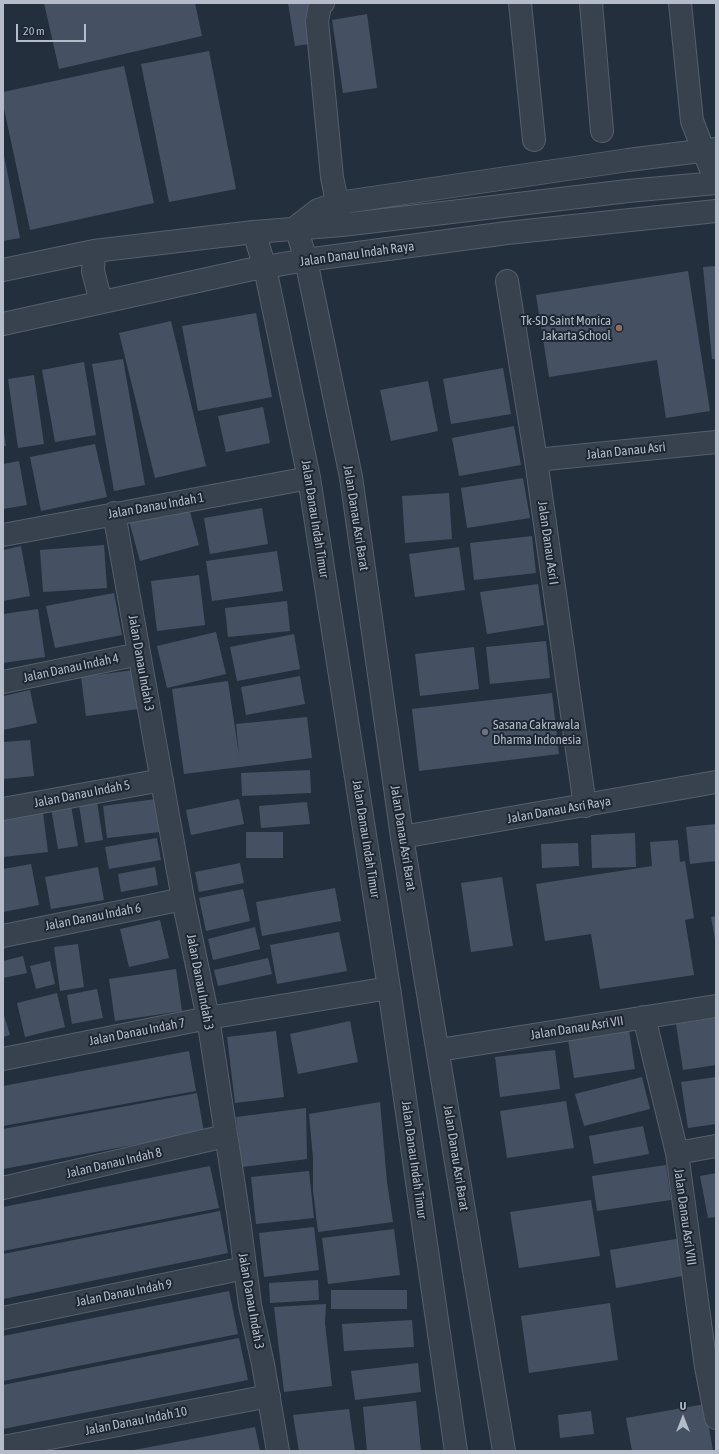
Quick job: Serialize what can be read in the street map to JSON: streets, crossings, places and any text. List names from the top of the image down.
{
  "streets": {
    "street": [
      "Jalan Danau Indah Raya",
      "Jalan Danau Asri",
      "Jalan Danau Indah 1",
      "Jalan Danau Asri Barat",
      "Jalan Danau Indah Timur",
      "Jalan Danau Asri I",
      "Jalan Danau Indah 3",
      "Jalan Danau Indah 4",
      "Jalan Danau Indah 5",
      "Jalan Danau Asri Raya",
      "Jalan Danau Indah 6",
      "Jalan Danau Asri VII",
      "Jalan Danau Indah 7",
      "Jalan Danau Indah 8",
      "Jalan Danau Asri VIII",
      "Jalan Danau Indah 9",
      "Jalan Danau Indah 10"
    ]
  },
  "crossings": [
    ["Jalan Danau Indah Raya", "Jalan Danau Asri Barat"],
    ["Jalan Danau Indah Raya", "Jalan Danau Indah Timur"],
    ["Jalan Danau Asri", "Jalan Danau Asri I"],
    ["Jalan Danau Indah 1", "Jalan Danau Indah Timur"],
    ["Jalan Danau Indah 1", "Jalan Danau Indah 3"],
    ["Jalan Danau Asri Barat", "Jalan Danau Asri Raya"],
    ["Jalan Danau Asri Barat", "Jalan Danau Asri VII"],
    ["Jalan Danau Indah Timur", "Jalan Danau Indah 7"],
    ["Jalan Danau Asri I", "Jalan Danau Asri Raya"],
    ["Jalan Danau Indah 3", "Jalan Danau Indah 4"],
    ["Jalan Danau Indah 3", "Jalan Danau Indah 5"],
    ["Jalan Danau Indah 3", "Jalan Danau Indah 6"],
    ["Jalan Danau Indah 3", "Jalan Danau Indah 7"],
    ["Jalan Danau Indah 3", "Jalan Danau Indah 8"],
    ["Jalan Danau Indah 3", "Jalan Danau Indah 9"],
    ["Jalan Danau Indah 3", "Jalan Danau Indah 10"],
    ["Jalan Danau Asri VII", "Jalan Danau Asri VIII"]
  ],
  "places": ["Tk-SD Saint Monica Jakarta School", "Sasana Cakrawala Dharma Indonesia"],
  "scale_bar": "20 m",
  "north": "top"
}
